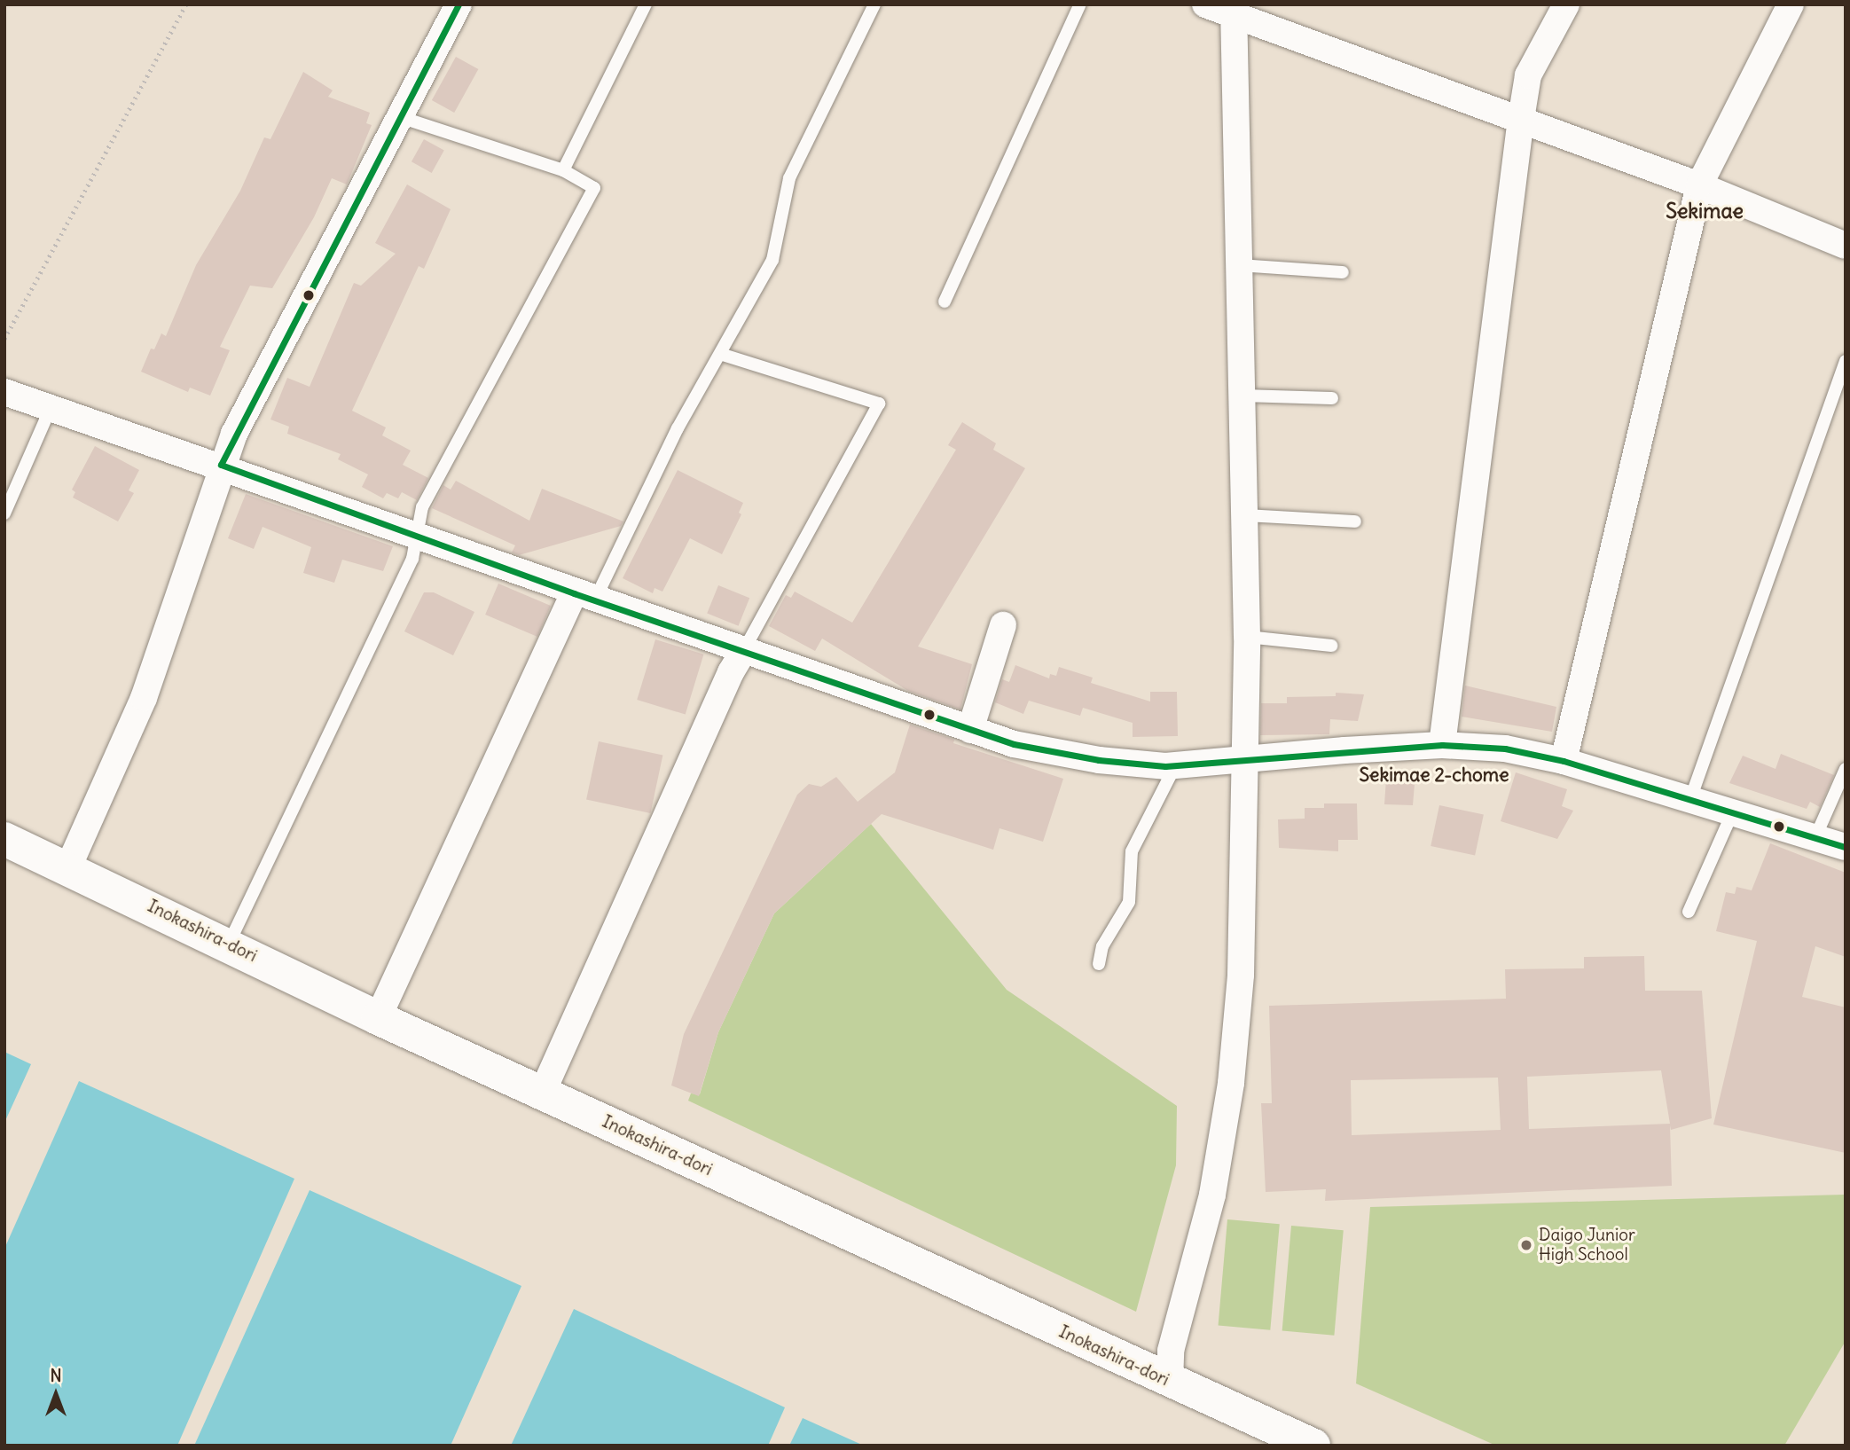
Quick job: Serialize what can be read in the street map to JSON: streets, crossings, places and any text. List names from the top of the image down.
{
  "streets": {
    "main road": ["Inokashira-dori"]
  },
  "districts": ["Sekimae", "Sekimae 2-chome"],
  "places": ["Daigo Junior High School"],
  "north": "top"
}
